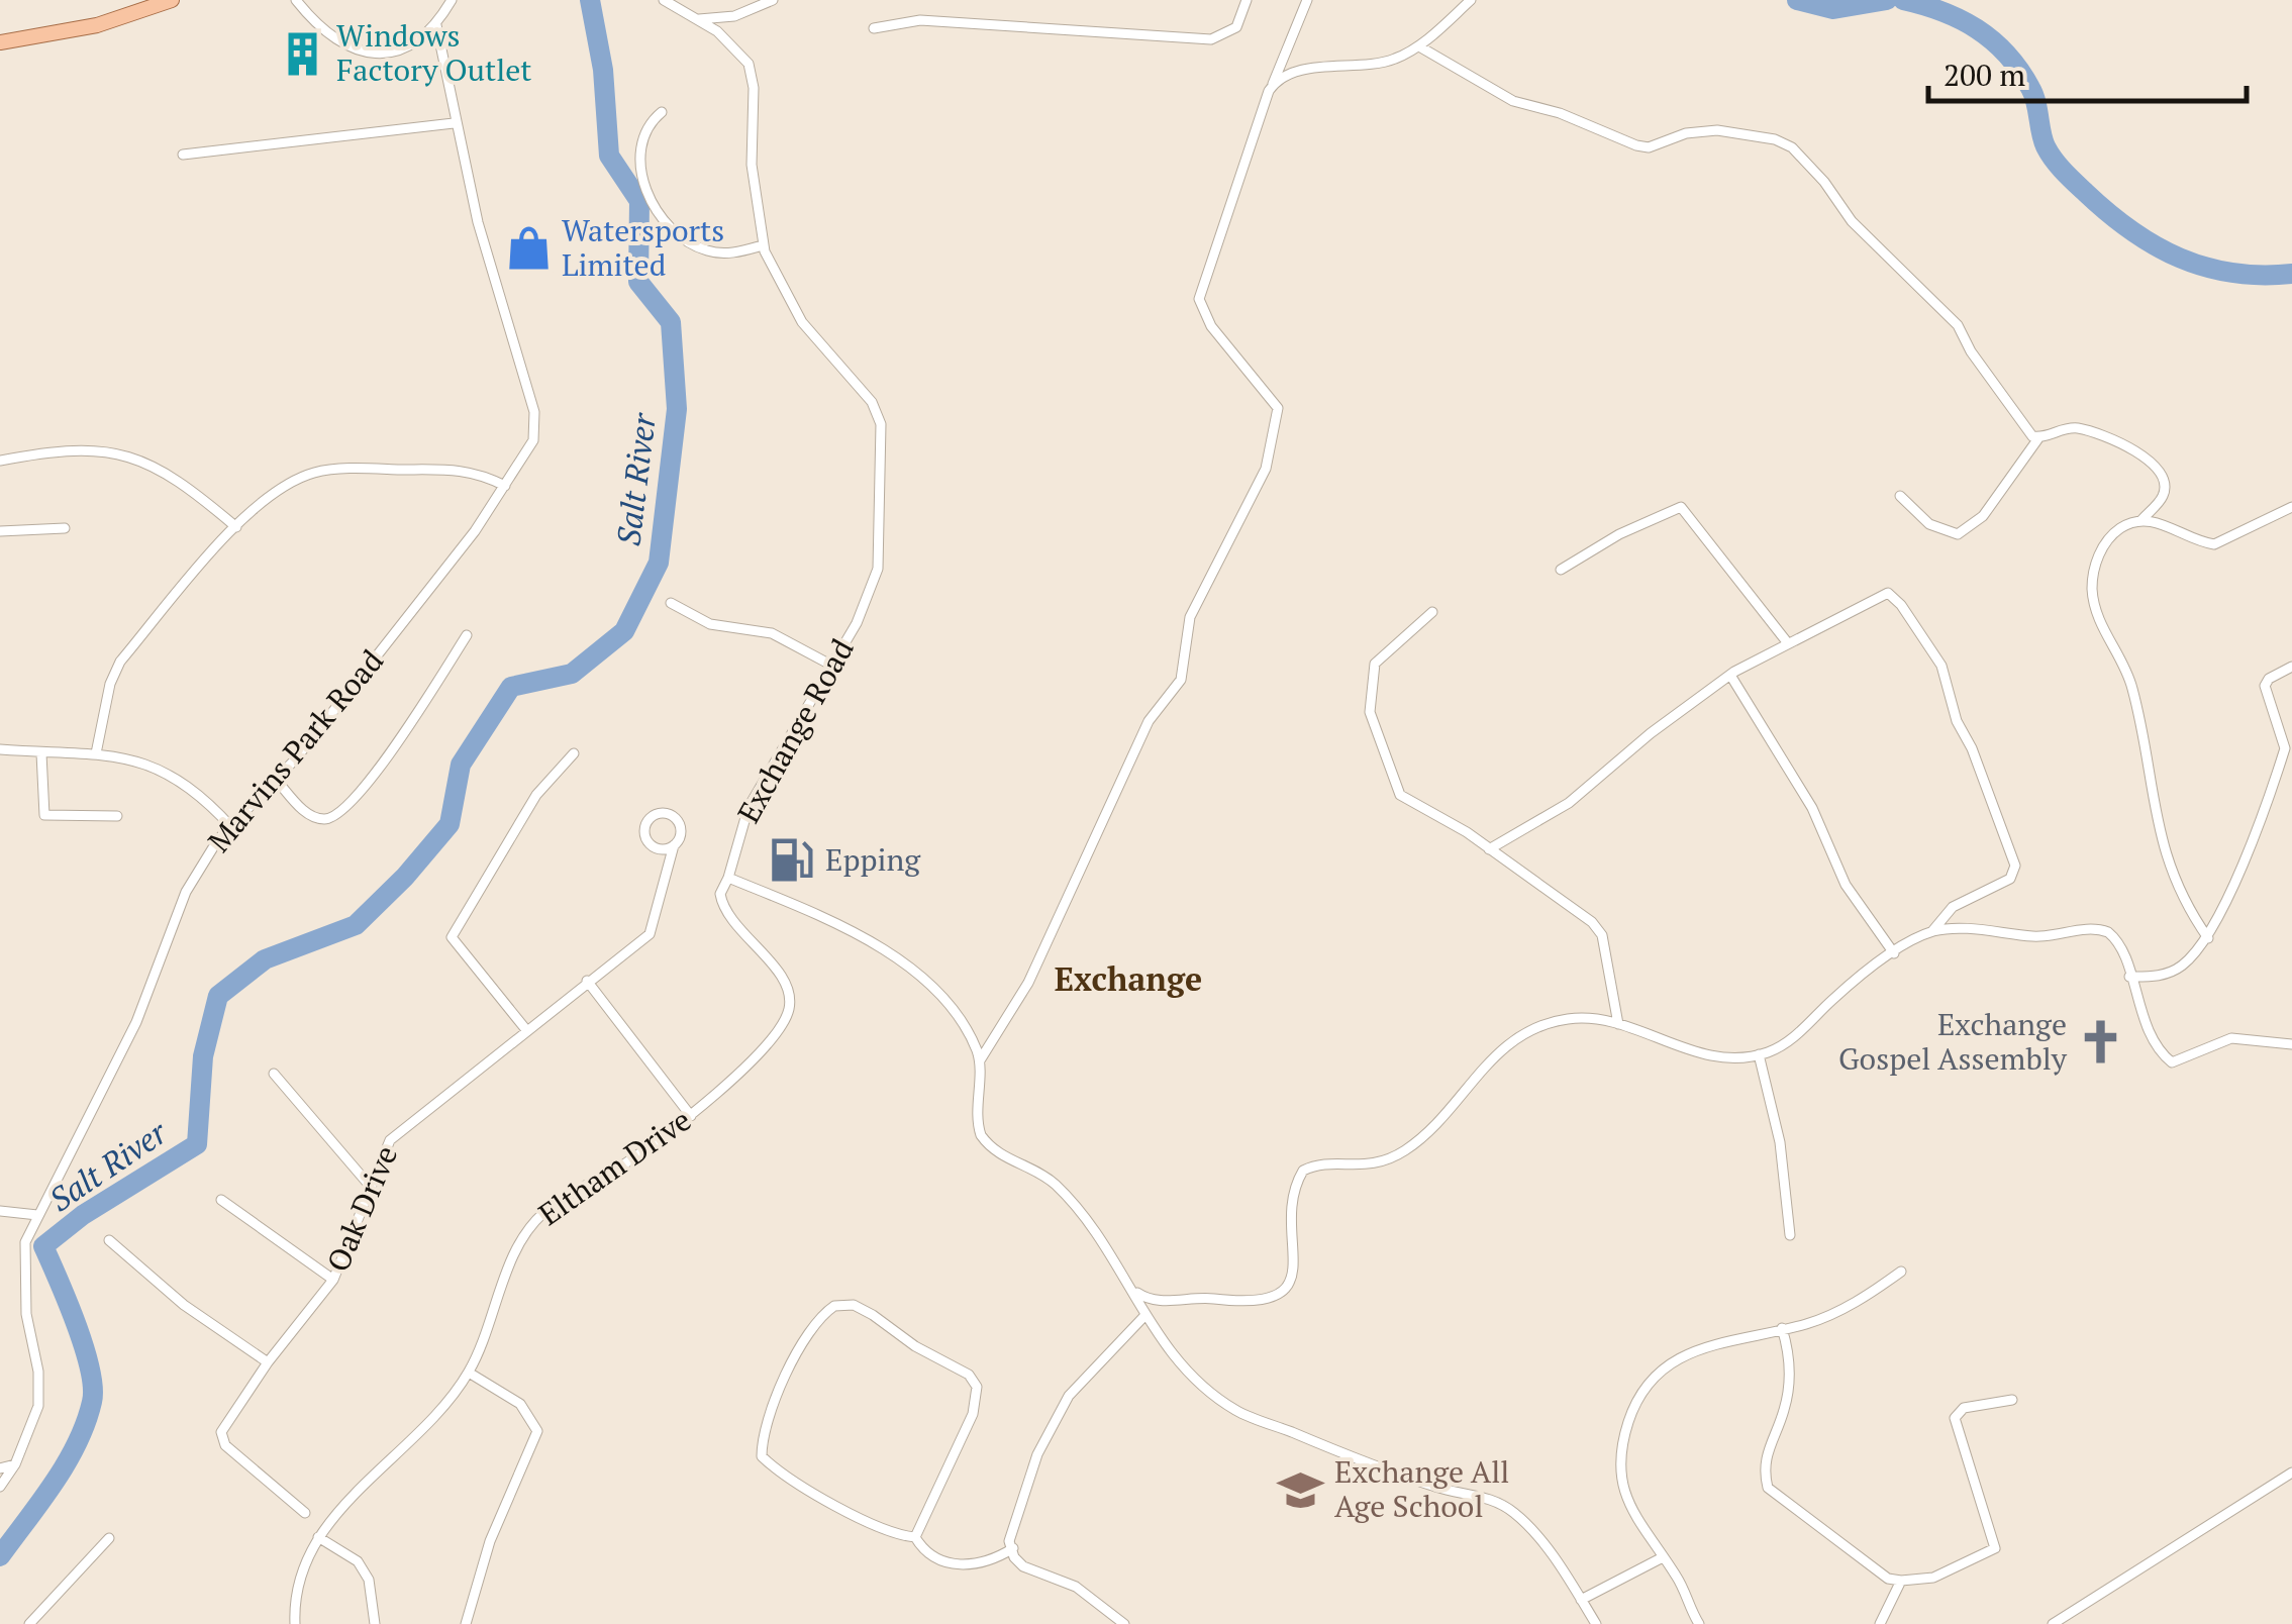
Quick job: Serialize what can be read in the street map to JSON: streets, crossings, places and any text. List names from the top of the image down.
{
  "streets": {
    "street": [
      "Exchange Road",
      "Marvins Park Road",
      "Eltham Drive",
      "Oak Drive"
    ]
  },
  "crossings": [
    ["Exchange Road", "Eltham Drive"]
  ],
  "districts": ["Exchange"],
  "water": ["Salt River"],
  "places": {
    "building": ["Windows Factory Outlet"],
    "shop": ["Watersports Limited"],
    "fuel station": ["Epping"],
    "church": ["Exchange Gospel Assembly"],
    "school or university": ["Exchange All Age School"]
  },
  "scale_bar": "200 m"
}
